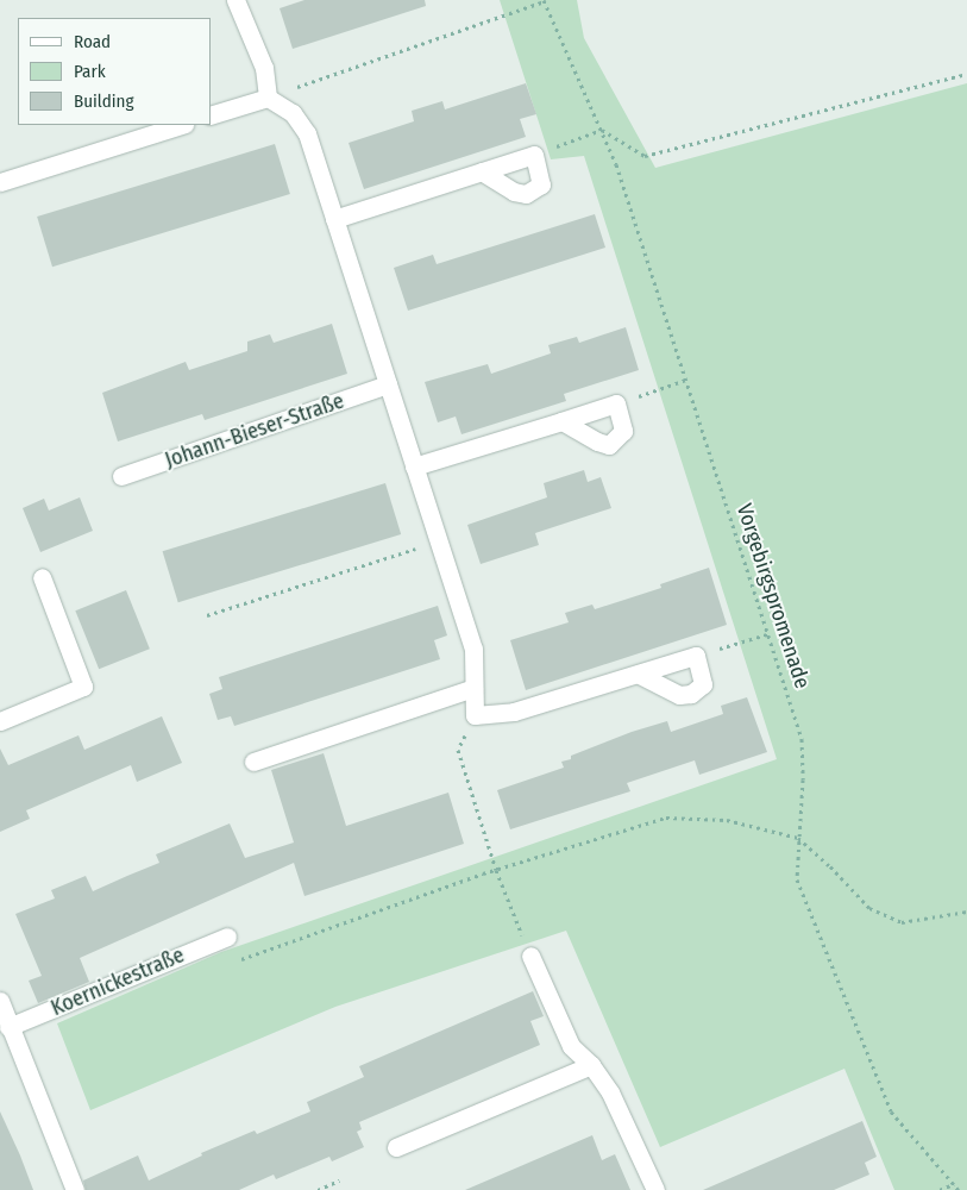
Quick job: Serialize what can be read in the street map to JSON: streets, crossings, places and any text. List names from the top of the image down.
{
  "streets": {
    "street": ["Johann-Bieser-Straße", "Koernickestraße"],
    "path": ["Vorgebirgspromenade"]
  },
  "legend": ["Road", "Park", "Building"]
}
